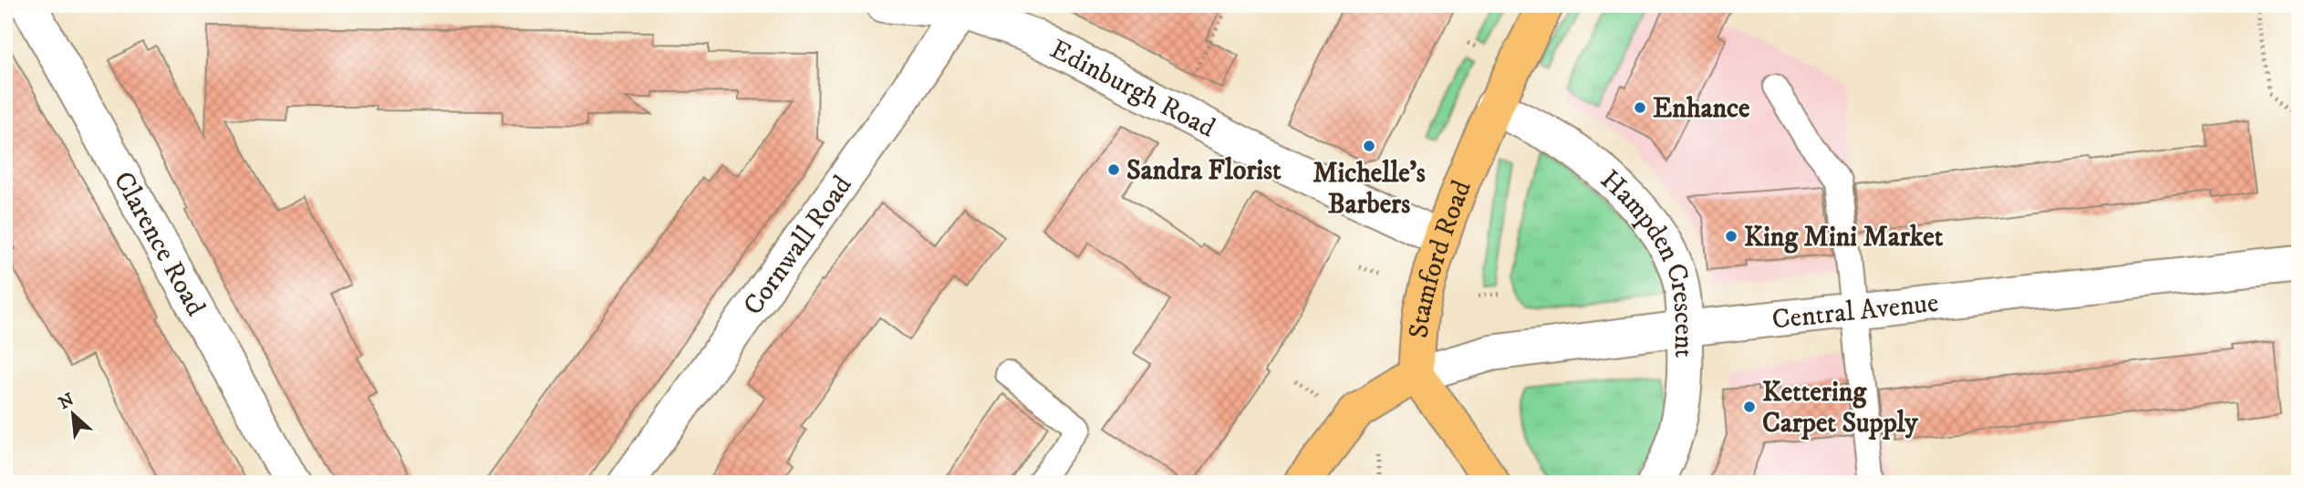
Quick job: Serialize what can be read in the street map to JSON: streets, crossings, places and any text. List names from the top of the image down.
{
  "streets": {
    "main road": ["Stamford Road"],
    "street": [
      "Edinburgh Road",
      "Clarence Road",
      "Cornwall Road",
      "Hampden Crescent",
      "Central Avenue"
    ]
  },
  "crossings": [
    ["Edinburgh Road", "Cornwall Road"],
    ["Edinburgh Road", "Stamford Road"],
    ["Stamford Road", "Hampden Crescent"],
    ["Stamford Road", "Central Avenue"],
    ["Hampden Crescent", "Central Avenue"]
  ],
  "places": [
    "Enhance",
    "Michelle's Barbers",
    "Sandra Florist",
    "King Mini Market",
    "Kettering Carpet Supply"
  ],
  "north": "top left"
}
